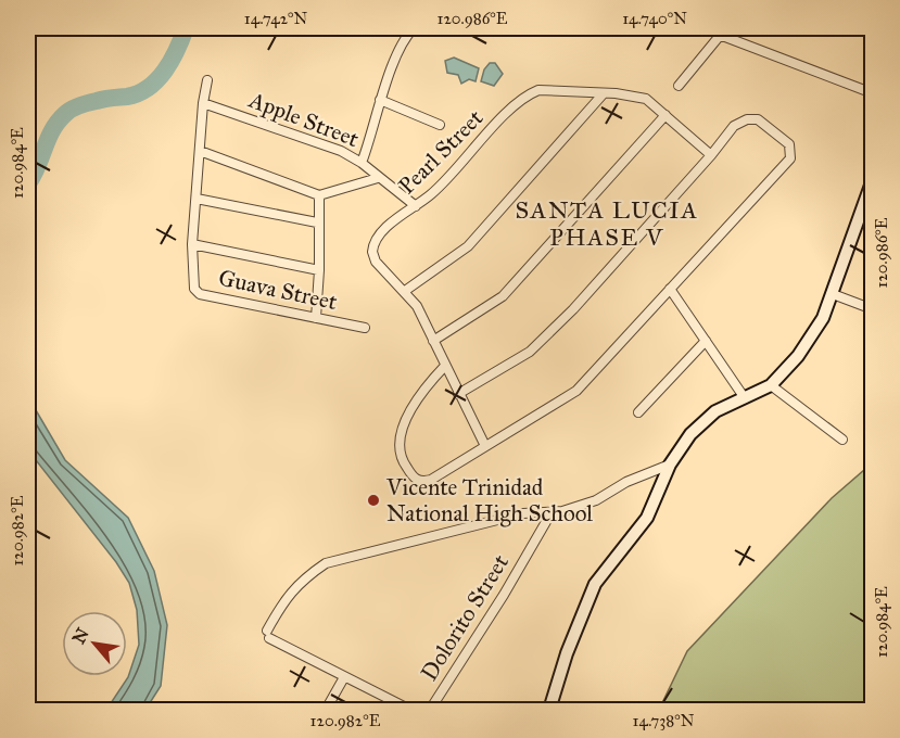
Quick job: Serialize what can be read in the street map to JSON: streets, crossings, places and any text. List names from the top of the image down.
{
  "streets": {
    "street": [
      "Apple Street",
      "Pearl Street",
      "Guava Street",
      "Dolorito Street"
    ]
  },
  "crossings": [
    ["Apple Street", "Pearl Street"]
  ],
  "districts": ["SANTA LUCIA PHASE V"],
  "places": ["Vicente Trinidad National High School"],
  "north": "top left",
  "coordinates": [
    "14.742°N",
    "120.986°E",
    "14.740°N",
    "120.984°E",
    "120.982°E",
    "14.738°N"
  ]
}
